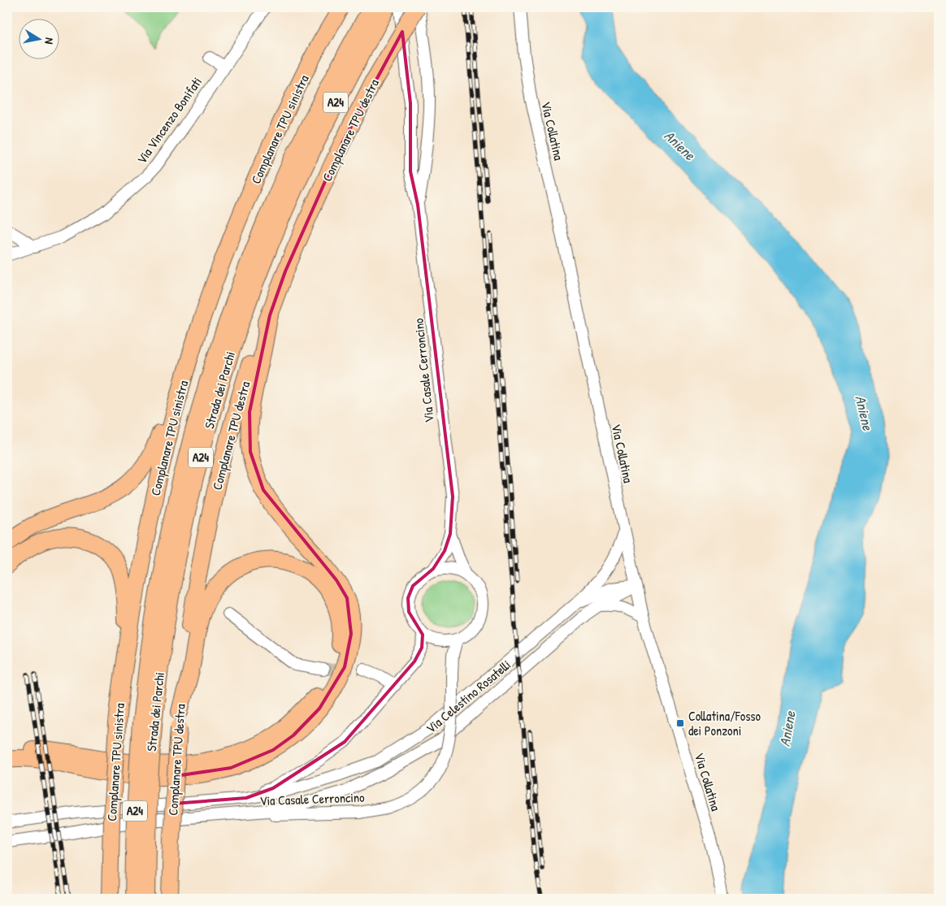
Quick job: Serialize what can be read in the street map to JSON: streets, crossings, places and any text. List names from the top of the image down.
{
  "streets": {
    "highway": [
      "A24",
      "Complanare TPU sinistra",
      "Complanare TPU destra",
      "Strada dei Parchi"
    ],
    "street": [
      "Via Vincenzo Bonifati",
      "Via Collatina",
      "Via Casale Cerroncino",
      "Via Celestino Rosatelli"
    ]
  },
  "crossings": [
    ["Complanare TPU destra", "Via Casale Cerroncino"],
    ["Via Collatina", "Via Celestino Rosatelli"],
    ["Via Casale Cerroncino", "Via Celestino Rosatelli"]
  ],
  "water": ["Aniene"],
  "places": {
    "transit": ["Collatina/Fosso dei Ponzoni"]
  },
  "north": "right"
}
